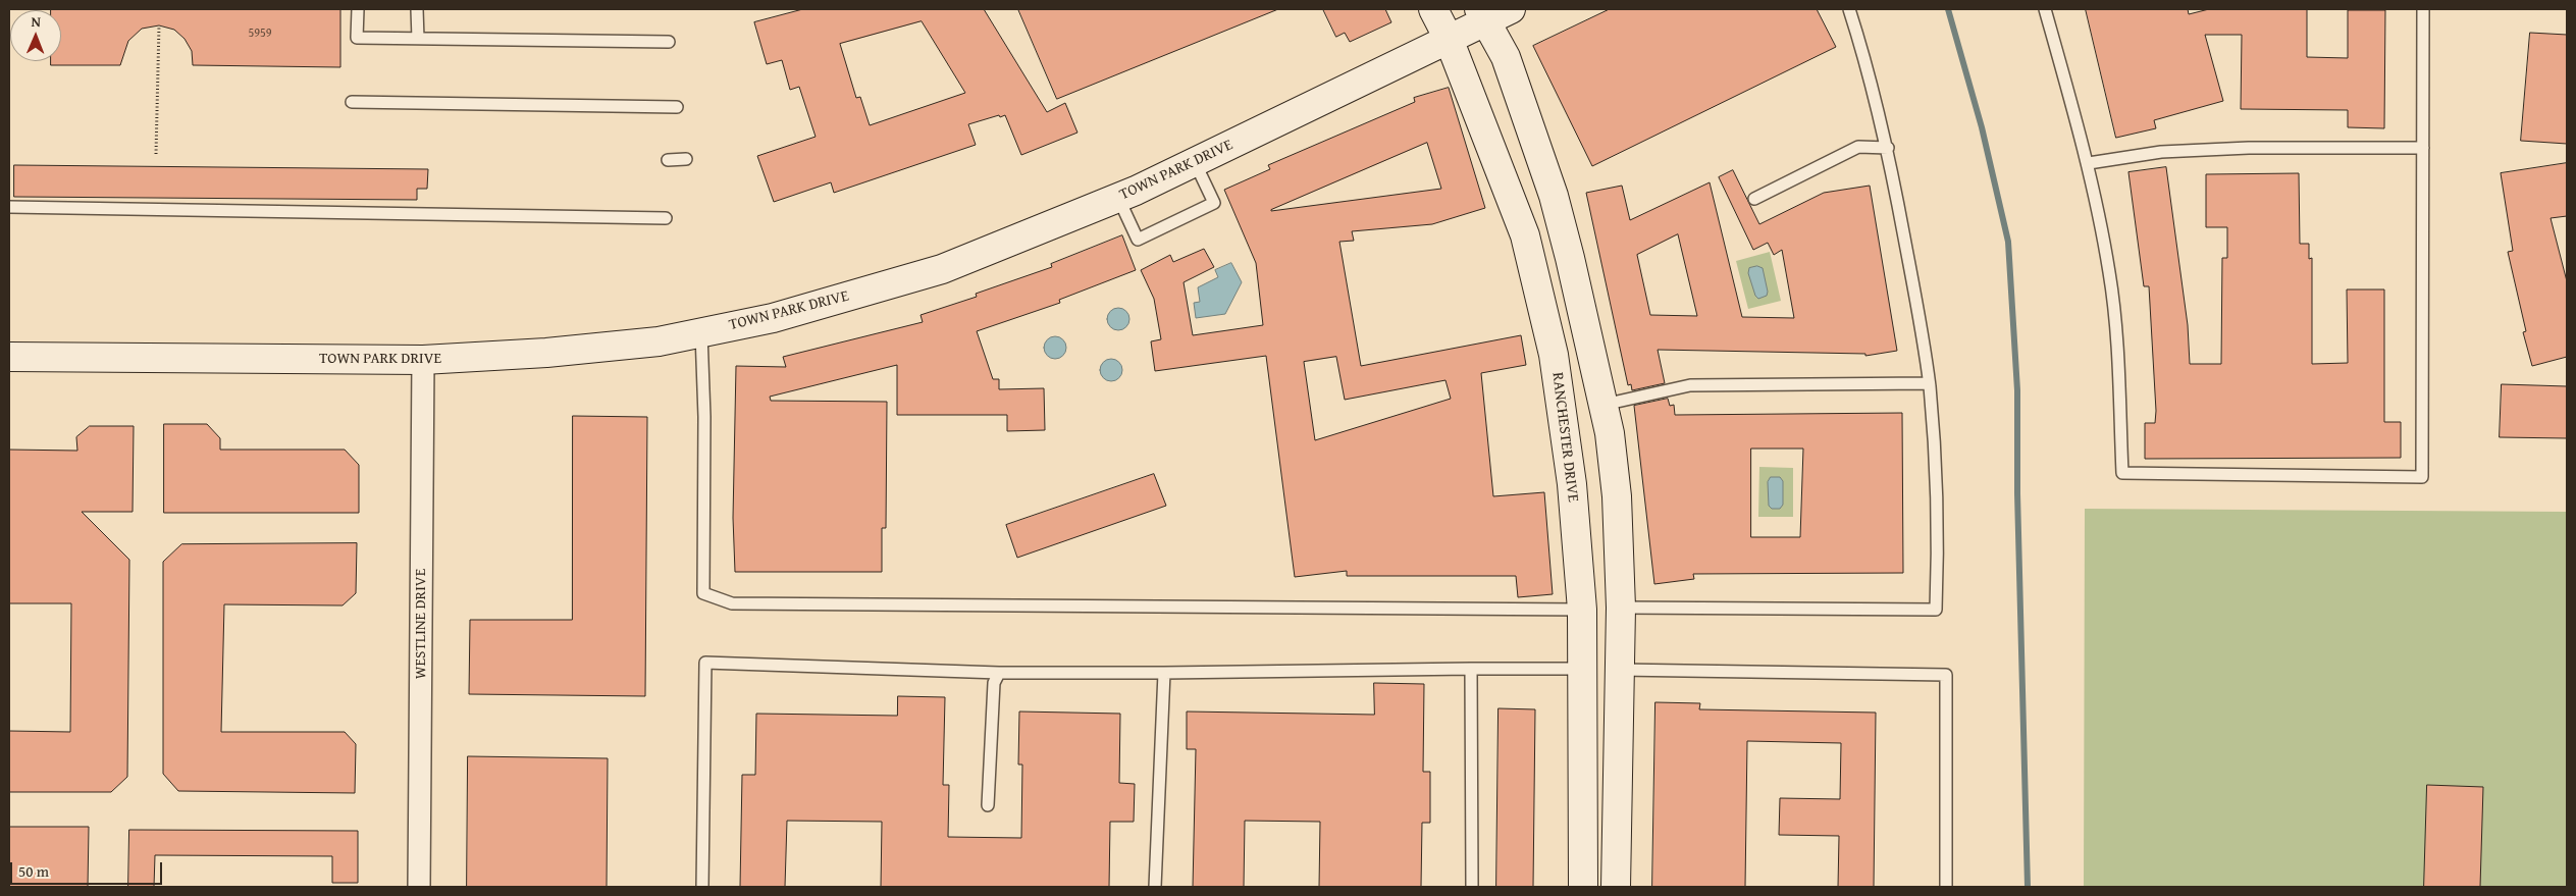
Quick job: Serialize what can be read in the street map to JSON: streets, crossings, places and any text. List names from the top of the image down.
{
  "streets": {
    "street": ["TOWN PARK DRIVE", "RANCHESTER DRIVE", "WESTLINE DRIVE"]
  },
  "crossings": [
    ["TOWN PARK DRIVE", "RANCHESTER DRIVE"],
    ["TOWN PARK DRIVE", "WESTLINE DRIVE"]
  ],
  "house_numbers": ["5959"],
  "scale_bar": "50 m",
  "north": "top"
}
